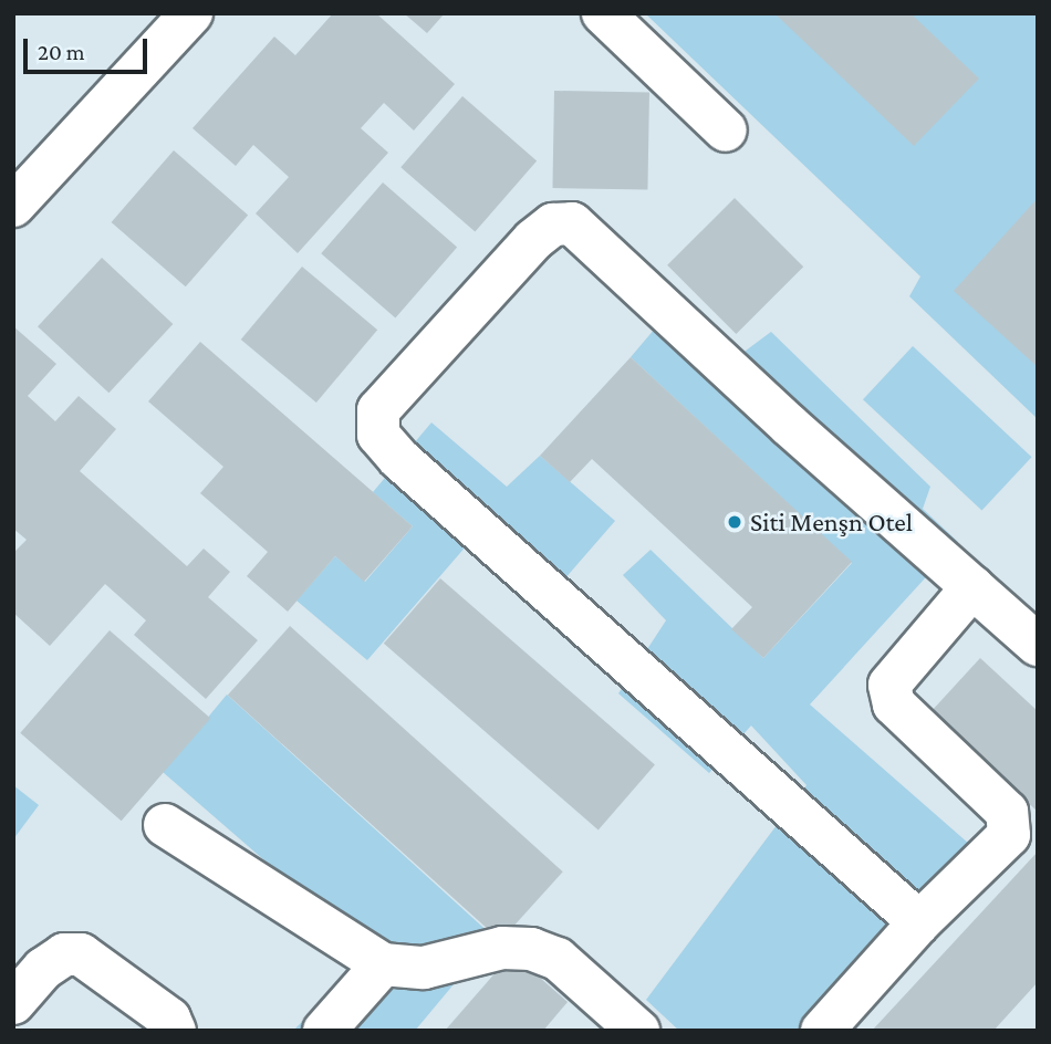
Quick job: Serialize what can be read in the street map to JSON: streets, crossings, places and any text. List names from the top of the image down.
{
  "places": ["Siti Menşn Otel"],
  "scale_bar": "20 m"
}
